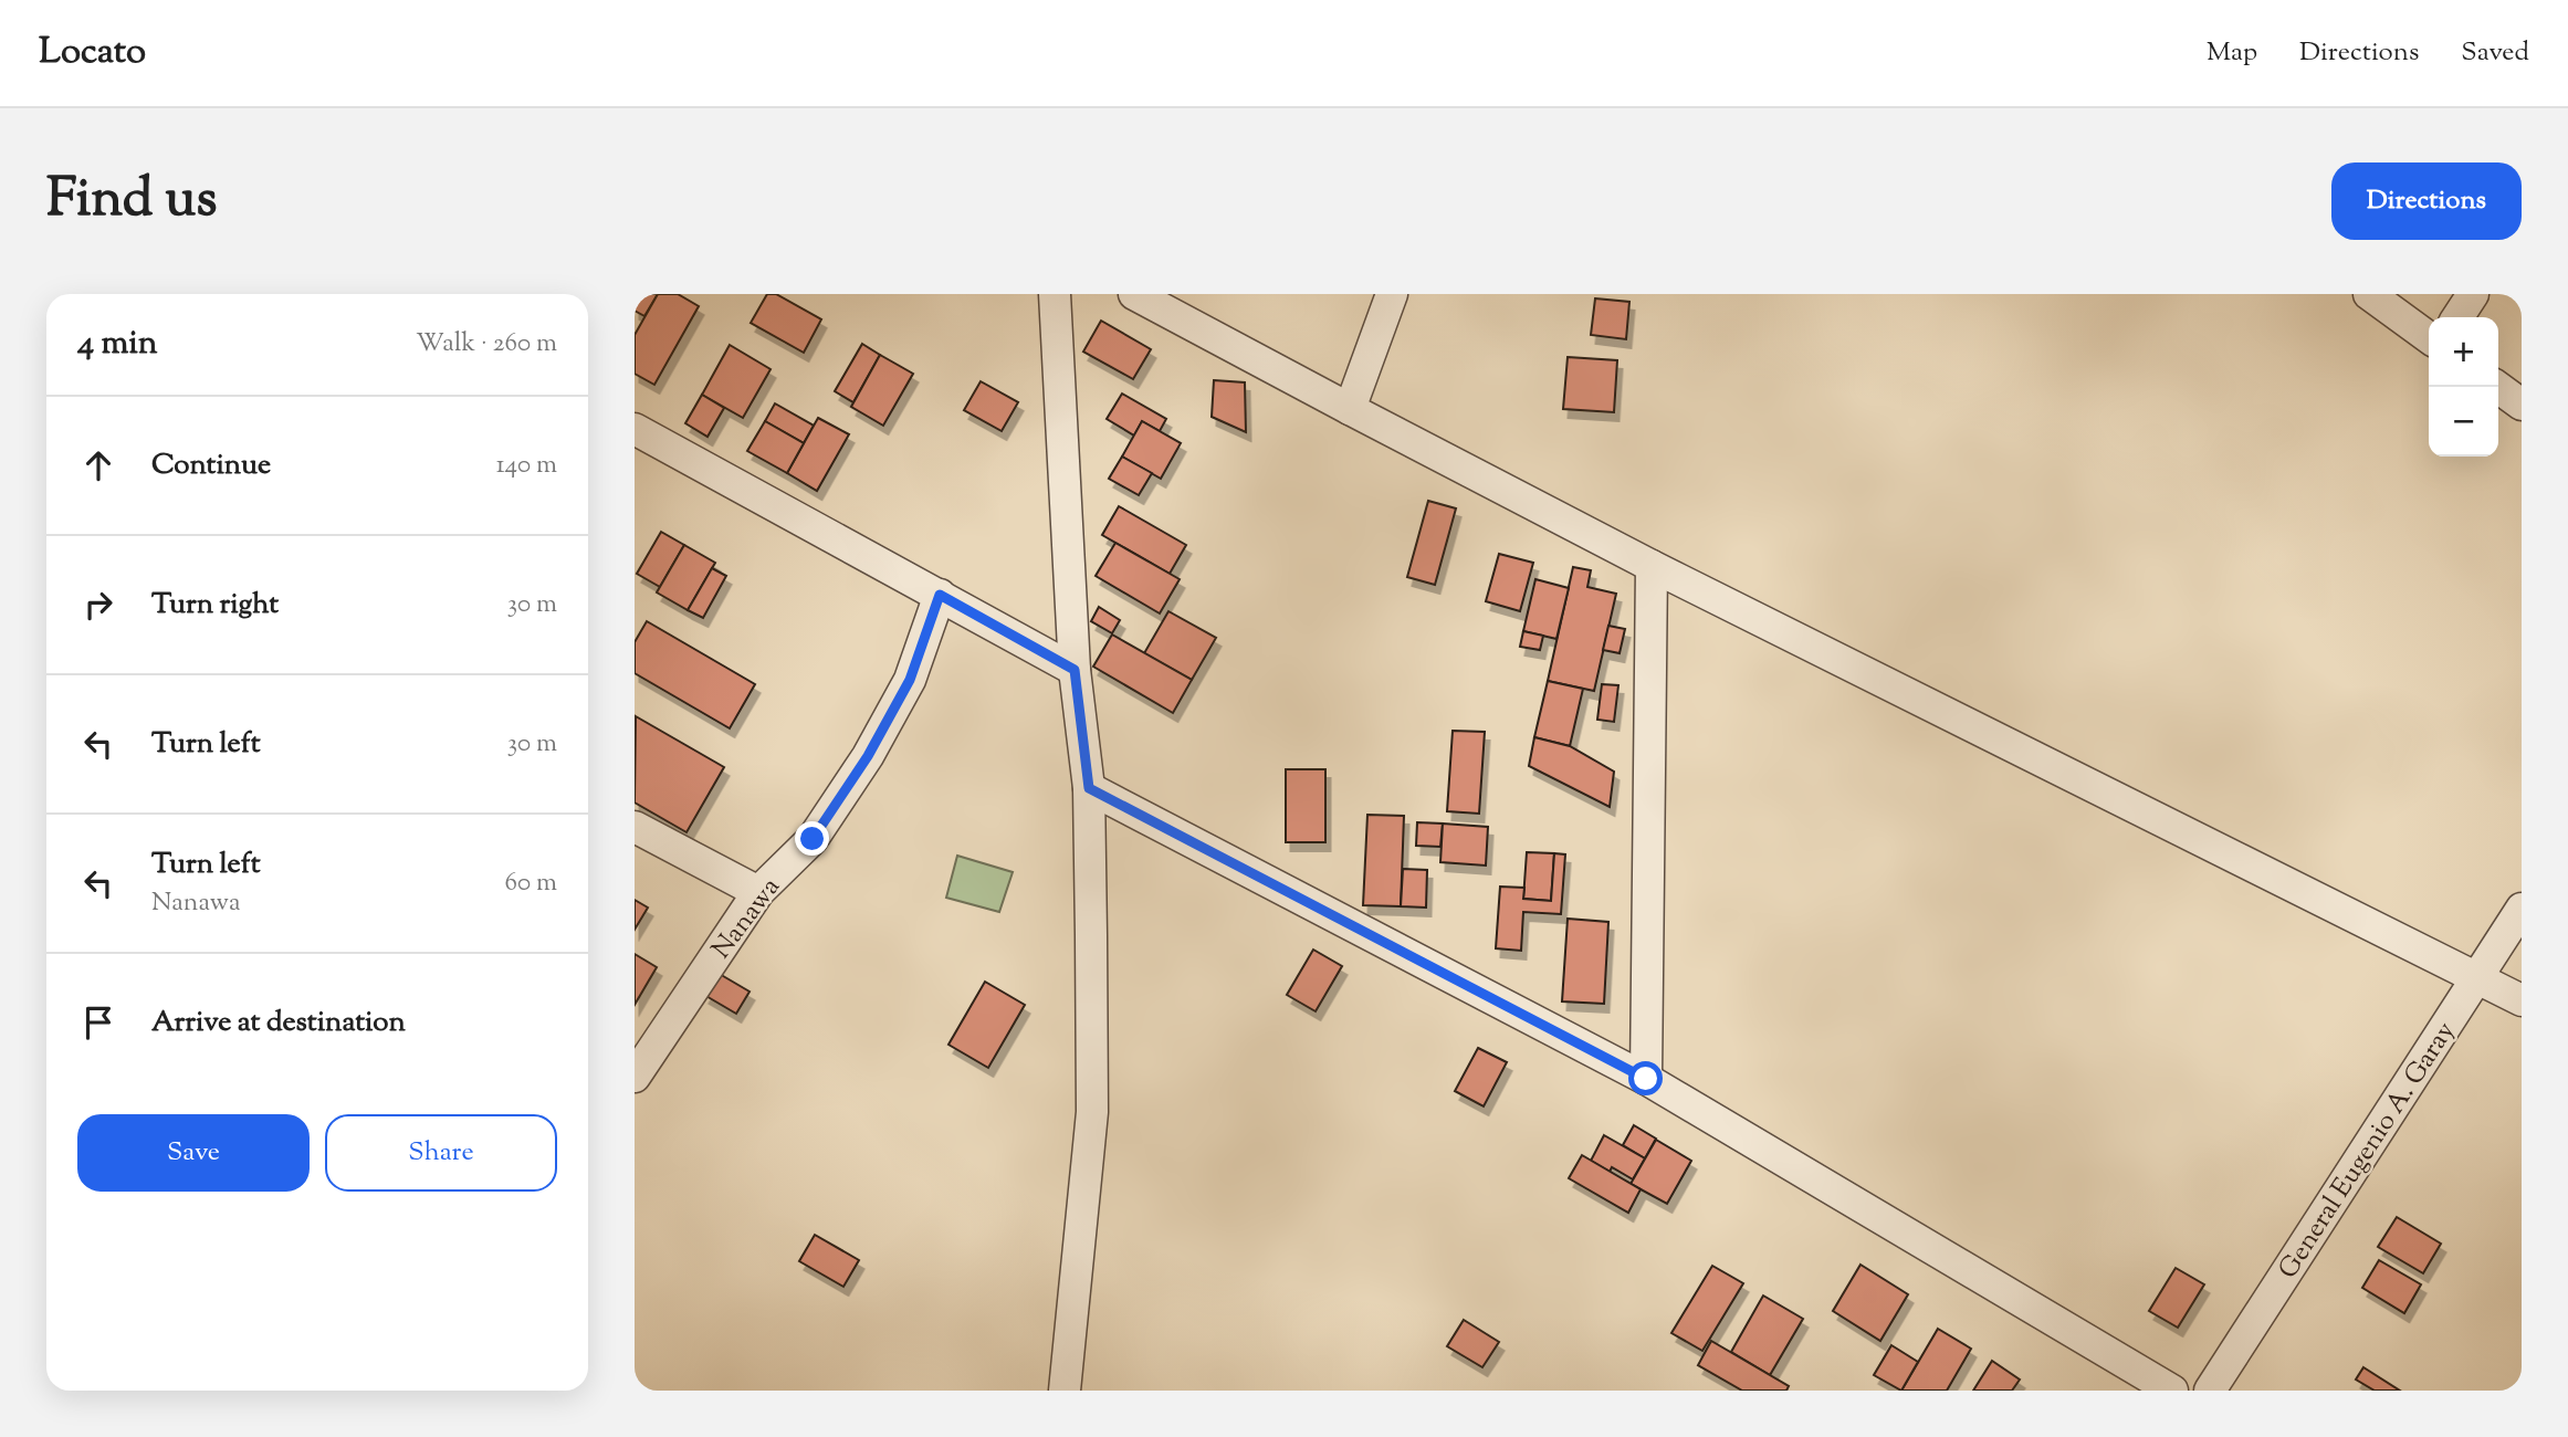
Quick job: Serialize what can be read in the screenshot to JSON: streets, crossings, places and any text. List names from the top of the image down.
{
  "streets": {
    "street": ["Nanawa", "General Eugenio A. Garay"]
  },
  "page": {
    "header": "Locato",
    "nav": ["Map", "Directions", "Saved"],
    "title": "Find us",
    "buttons": [
      "Directions",
      ["Save", "Share"]
    ],
    "heading": ["4 min", "Walk · 260 m"],
    "map_buttons": ["+", "−"],
    "list": [
      ["Continue", "140 m"],
      ["Turn right", "30 m"],
      ["Turn left", "30 m"],
      ["Turn left", "Nanawa", "60 m"],
      "Arrive at destination"
    ]
  }
}
